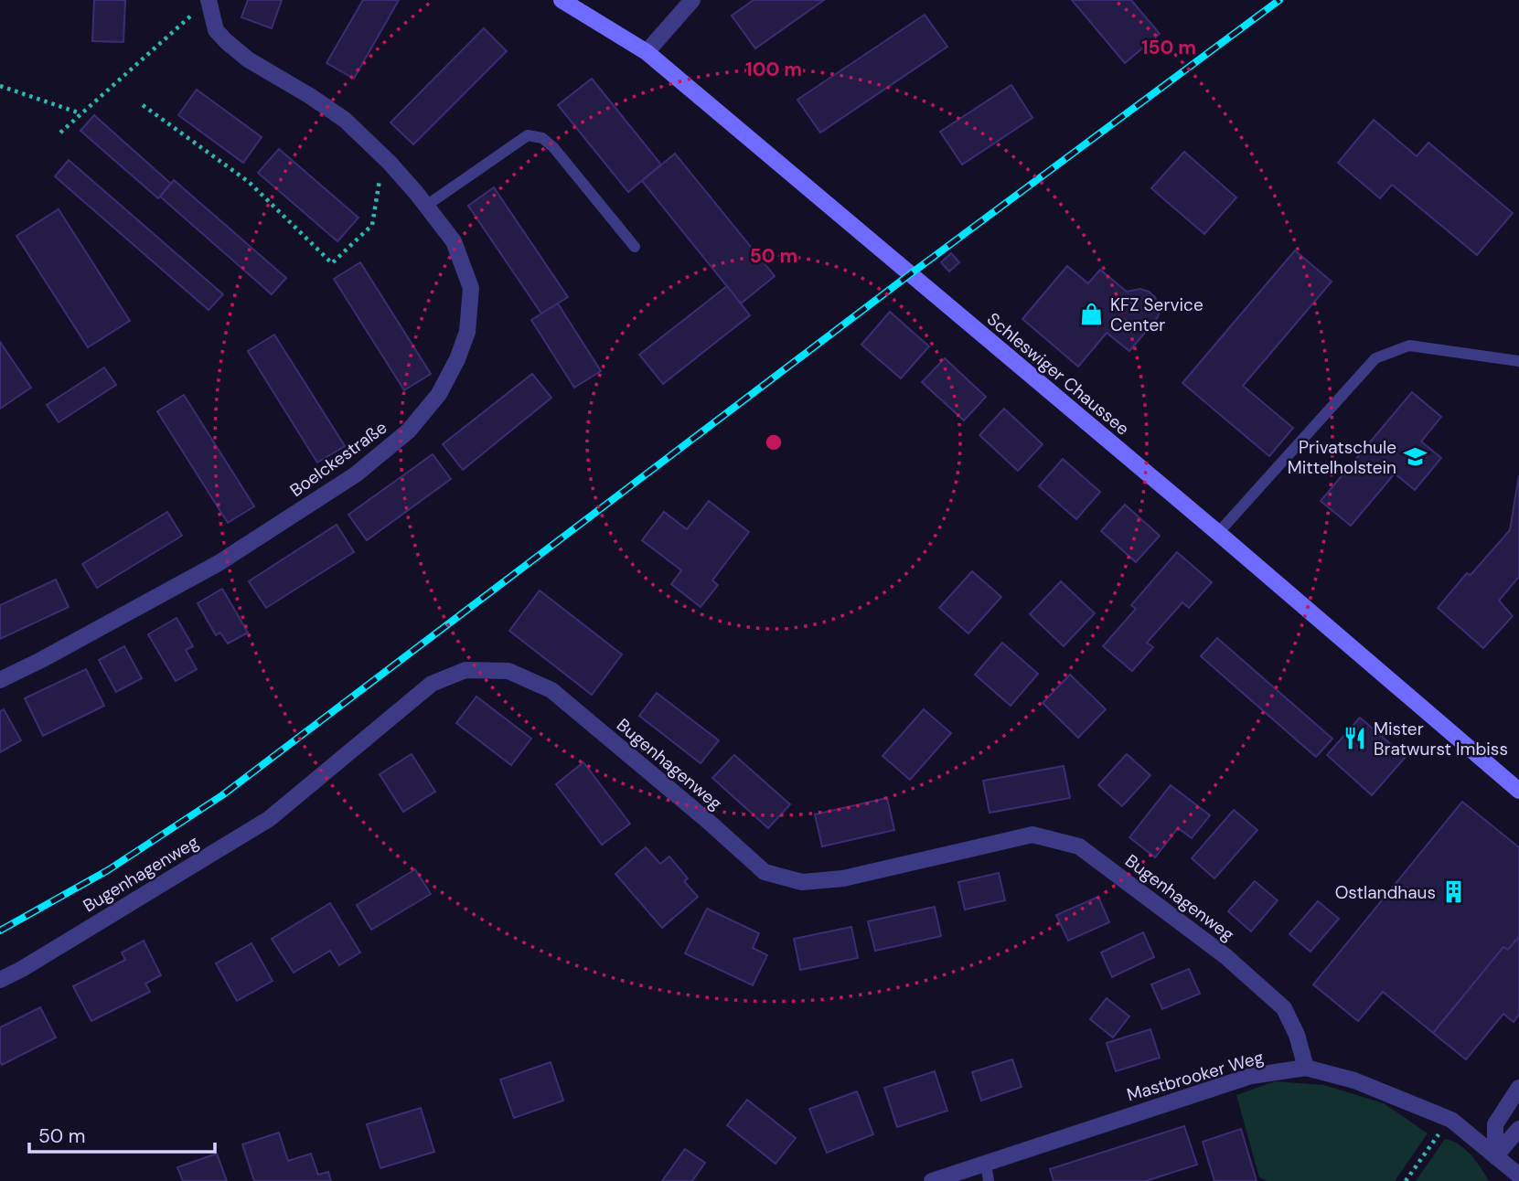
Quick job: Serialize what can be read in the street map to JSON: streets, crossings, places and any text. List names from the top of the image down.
{
  "streets": {
    "main road": ["Schleswiger Chaussee"],
    "street": ["Boelckestraße", "Bugenhagenweg", "Mastbrooker Weg"]
  },
  "crossings": [
    ["Bugenhagenweg", "Mastbrooker Weg"]
  ],
  "places": {
    "shop": ["KFZ Service Center"],
    "school or university": ["Privatschule Mittelholstein"],
    "restaurant": ["Mister Bratwurst Imbiss"],
    "building": ["Ostlandhaus"]
  },
  "scale_bar": "50 m",
  "rings": ["150 m", "100 m", "50 m"]
}
